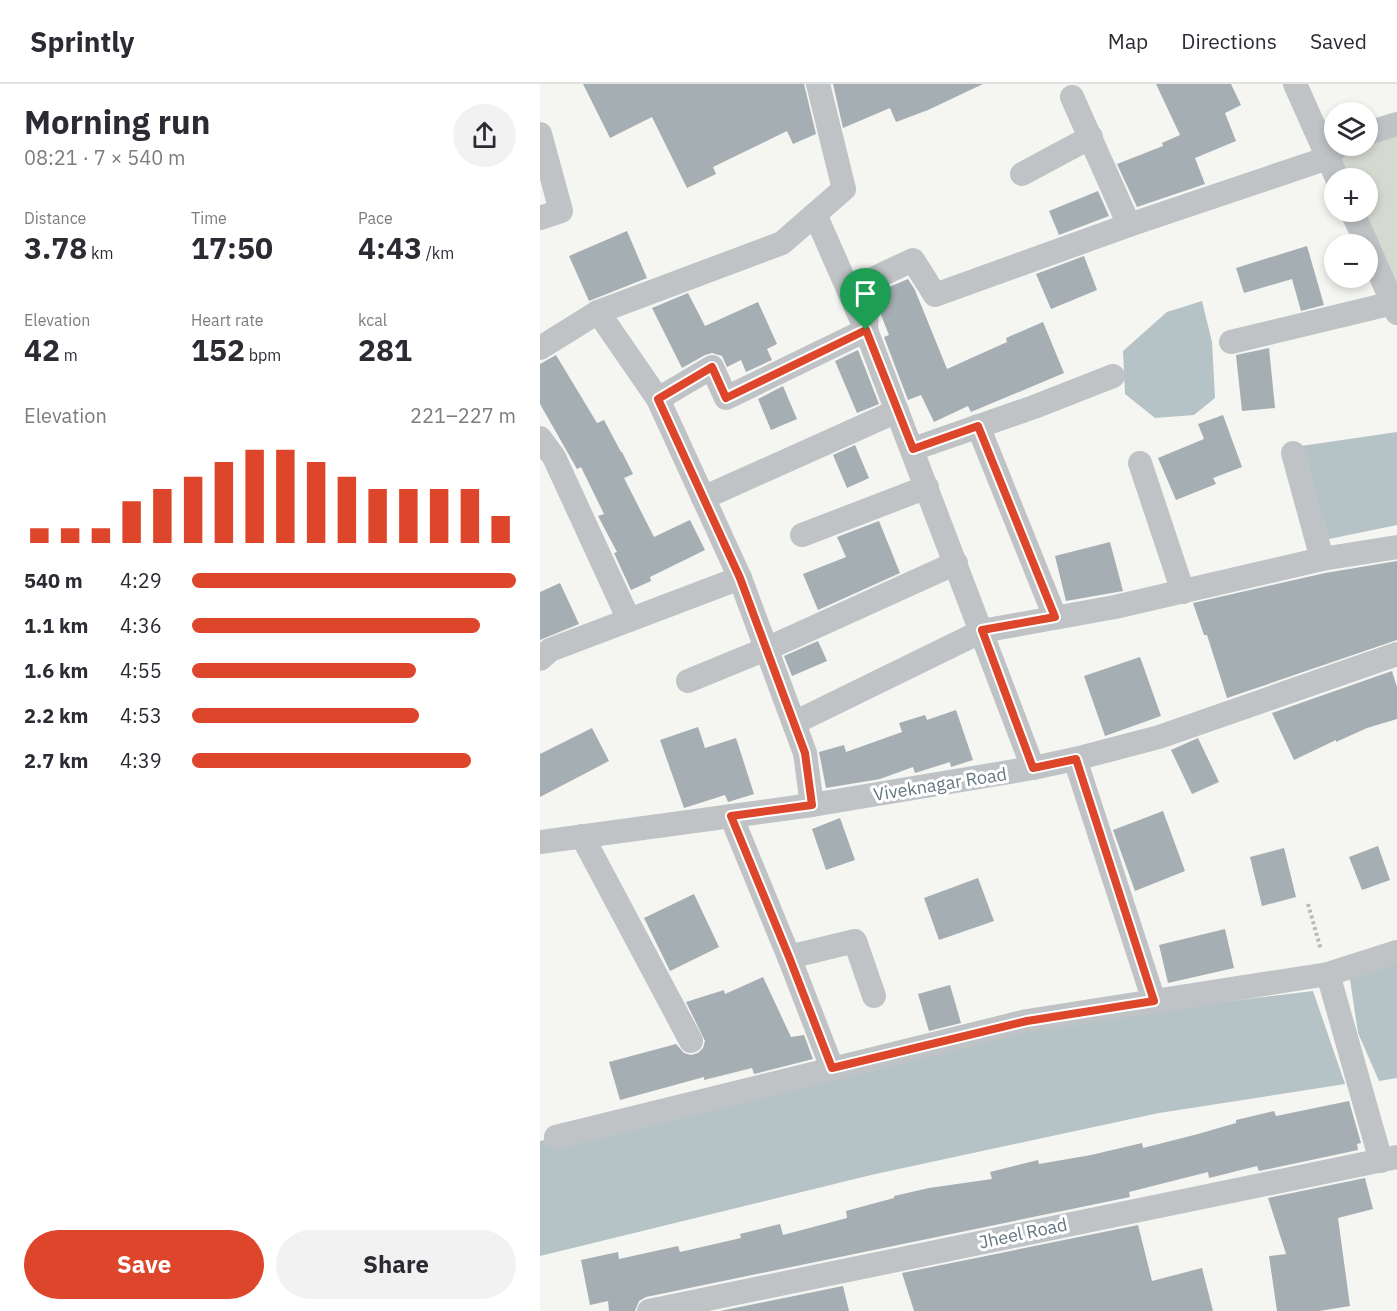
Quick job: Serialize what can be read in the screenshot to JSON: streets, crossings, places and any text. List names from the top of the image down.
{
  "streets": {
    "street": ["Viveknagar Road", "Jheel Road"]
  },
  "page": {
    "header": "Sprintly",
    "nav": ["Map", "Directions", "Saved"],
    "heading": ["Morning run", "08:21 · 7 × 540 m"],
    "map_buttons": ["+", "−"],
    "stats": [
      ["Distance", "3.78 km"],
      ["Time", "17:50"],
      ["Pace", "4:43 /km"],
      ["Elevation", "42 m"],
      ["Heart rate", "152 bpm"],
      ["kcal", "281"]
    ],
    "chart": ["Elevation", "221–227 m"],
    "list": [
      {
        "name": "540 m",
        "note": "4:29"
      },
      {
        "name": "1.1 km",
        "note": "4:36"
      },
      {
        "name": "1.6 km",
        "note": "4:55"
      },
      {
        "name": "2.2 km",
        "note": "4:53"
      },
      {
        "name": "2.7 km",
        "note": "4:39"
      }
    ],
    "buttons": ["Save", "Share"]
  }
}
